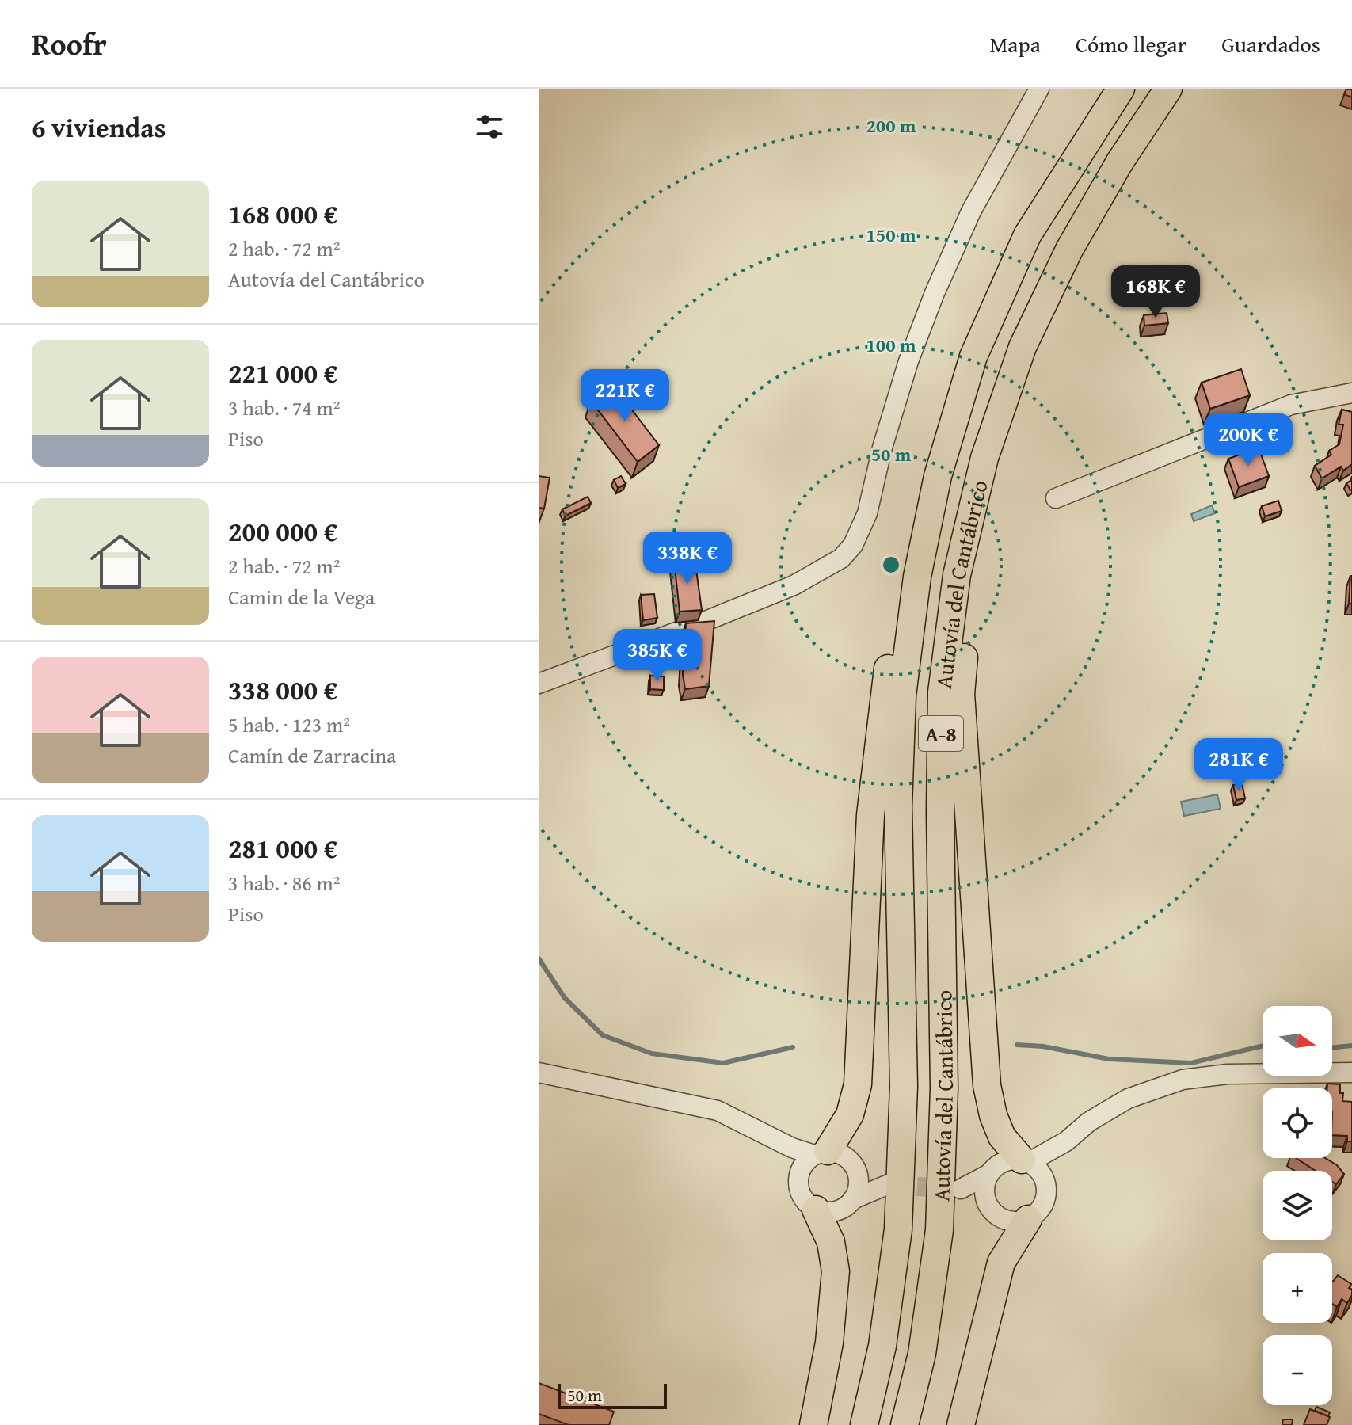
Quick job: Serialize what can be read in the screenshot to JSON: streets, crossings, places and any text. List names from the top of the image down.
{
  "streets": {
    "highway": ["Autovía del Cantábrico", "A-8"]
  },
  "scale_bar": "50 m",
  "north": "right",
  "page": {
    "header": "Roofr",
    "nav": ["Mapa", "Cómo llegar", "Guardados"],
    "heading": "6 viviendas",
    "list": [
      {
        "name": "168 000 €",
        "note": "2 hab. · 72 m² · Autovía del Cantábrico"
      },
      {
        "name": "221 000 €",
        "note": "3 hab. · 74 m² · Piso"
      },
      {
        "name": "200 000 €",
        "note": "2 hab. · 72 m² · Camin de la Vega"
      },
      {
        "name": "338 000 €",
        "note": "5 hab. · 123 m² · Camín de Zarracina"
      },
      {
        "name": "281 000 €",
        "note": "3 hab. · 86 m² · Piso"
      }
    ],
    "price": [
      "168K €",
      "221K €",
      "200K €",
      "338K €",
      "385K €",
      "281K €"
    ],
    "map_buttons": ["+", "−"],
    "scale": "50 m"
  },
  "rings": [
    "200 m",
    "150 m",
    "100 m",
    "50 m"
  ]
}
